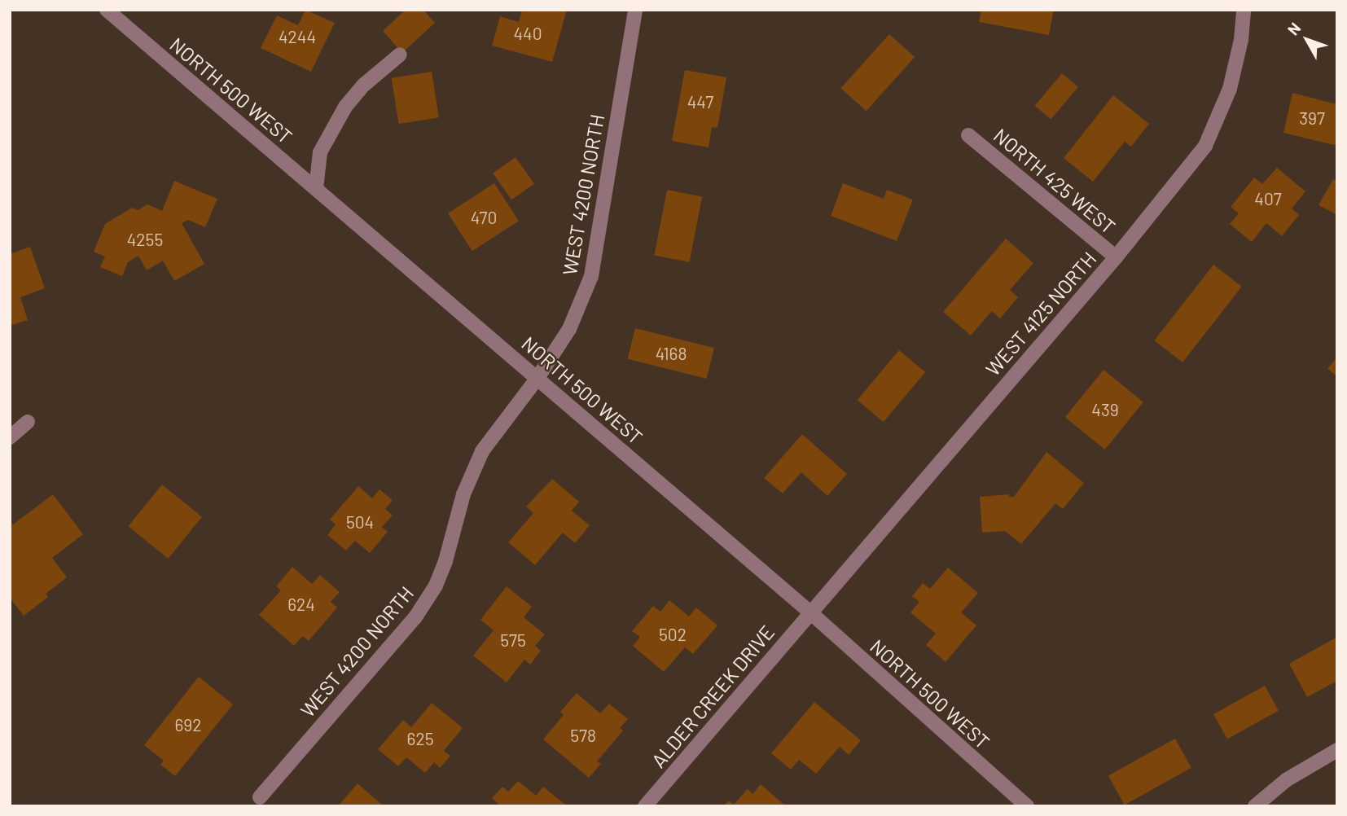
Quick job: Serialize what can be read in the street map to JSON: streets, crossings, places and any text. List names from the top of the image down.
{
  "streets": {
    "street": [
      "NORTH 500 WEST",
      "NORTH 425 WEST",
      "WEST 4200 NORTH",
      "WEST 4125 NORTH",
      "ALDER CREEK DRIVE"
    ]
  },
  "crossings": [
    ["NORTH 500 WEST", "WEST 4200 NORTH"],
    ["NORTH 500 WEST", "WEST 4125 NORTH"],
    ["NORTH 500 WEST", "ALDER CREEK DRIVE"],
    ["NORTH 425 WEST", "WEST 4125 NORTH"],
    ["WEST 4125 NORTH", "ALDER CREEK DRIVE"]
  ],
  "house_numbers": [
    "440",
    "4244",
    "447",
    "397",
    "407",
    "470",
    "4255",
    "4168",
    "439",
    "504",
    "624",
    "502",
    "575",
    "692",
    "578",
    "625"
  ],
  "north": "top left"
}
